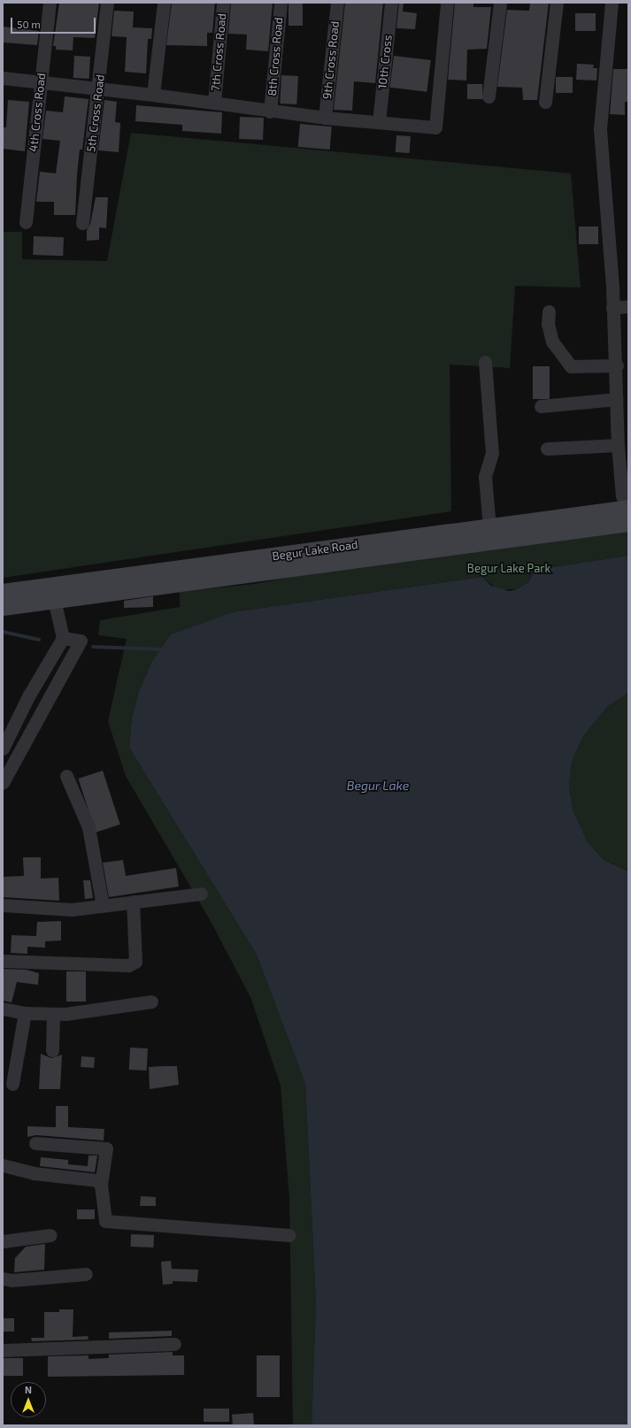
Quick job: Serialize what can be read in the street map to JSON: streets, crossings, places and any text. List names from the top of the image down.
{
  "streets": {
    "main road": ["Begur Lake Road"],
    "street": [
      "7th Cross Road",
      "8th Cross Road",
      "9th Cross Road",
      "10th Cross",
      "4th Cross Road",
      "5th Cross Road"
    ]
  },
  "water": ["Begur Lake"],
  "parks": ["Begur Lake Park"],
  "scale_bar": "50 m",
  "north": "top"
}
